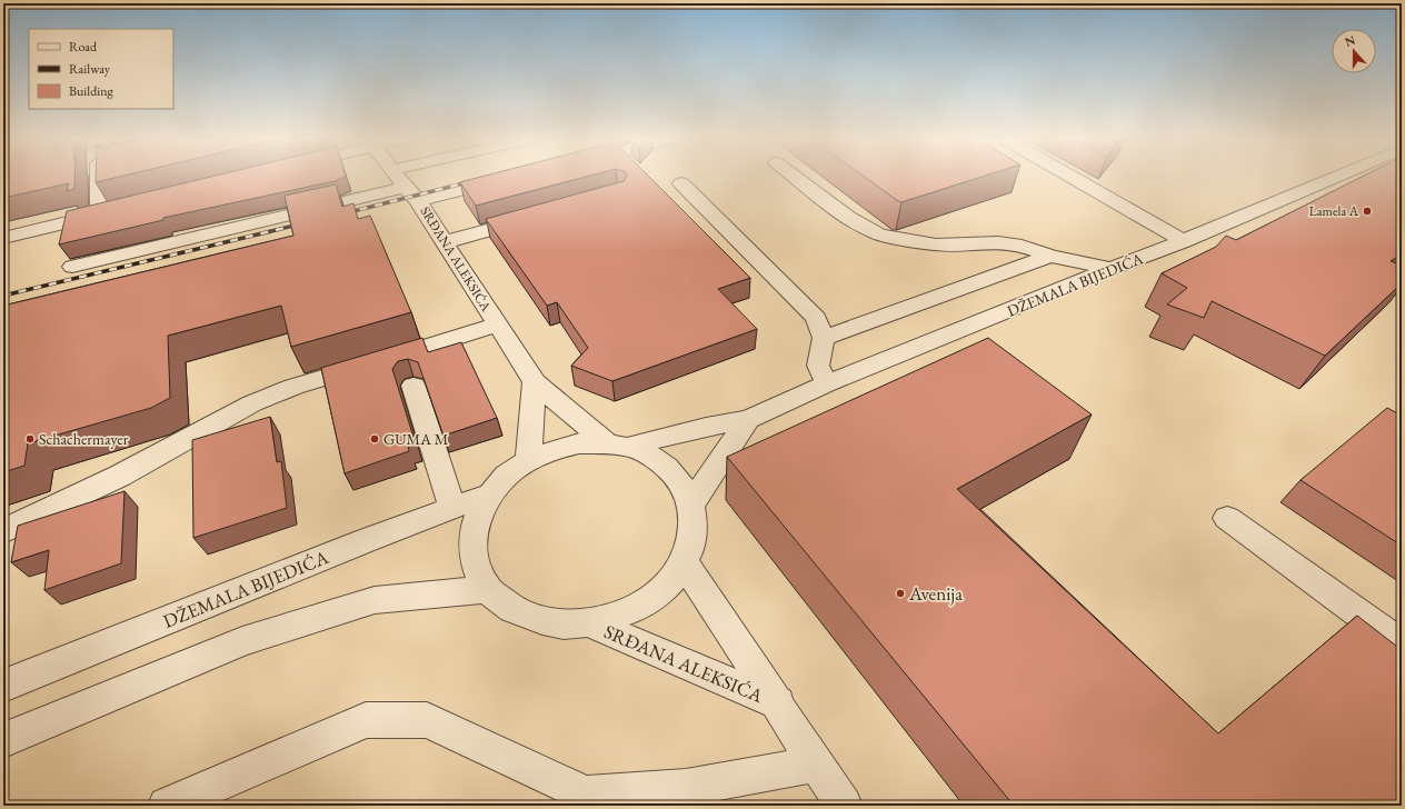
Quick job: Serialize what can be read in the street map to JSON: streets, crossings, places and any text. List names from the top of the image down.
{
  "streets": {
    "street": ["SRĐANA ALEKSIĆA", "DŽEMALA BIJEDIĆA"]
  },
  "crossings": [
    ["SRĐANA ALEKSIĆA", "DŽEMALA BIJEDIĆA"]
  ],
  "places": [
    "Lamela A",
    "Schachermayer",
    "GUMA M",
    "Avenija"
  ],
  "legend": ["Road", "Railway", "Building"],
  "north": "top"
}
